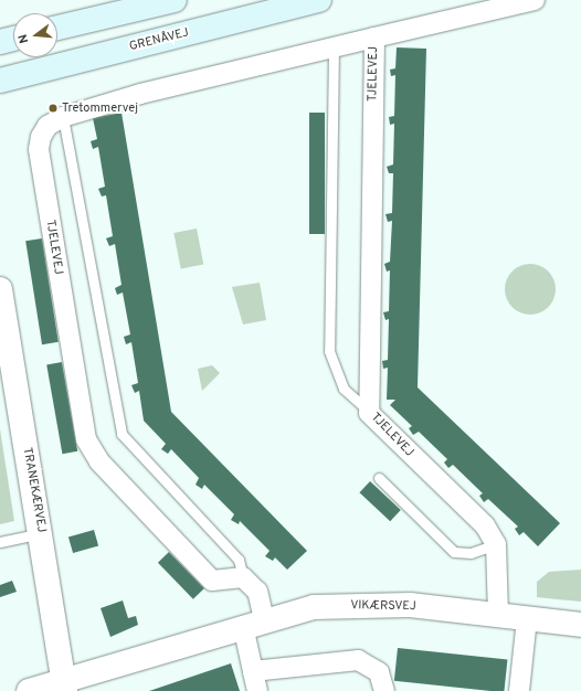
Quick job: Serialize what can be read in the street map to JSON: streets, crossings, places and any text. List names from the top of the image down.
{
  "streets": {
    "main road": ["GRENÅVEJ"],
    "street": ["TJELEVEJ", "TRANEKÆRVEJ", "VIKÆRSVEJ"]
  },
  "crossings": [
    ["TRANEKÆRVEJ", "VIKÆRSVEJ"]
  ],
  "places": ["Tretommervej"],
  "north": "left"
}
